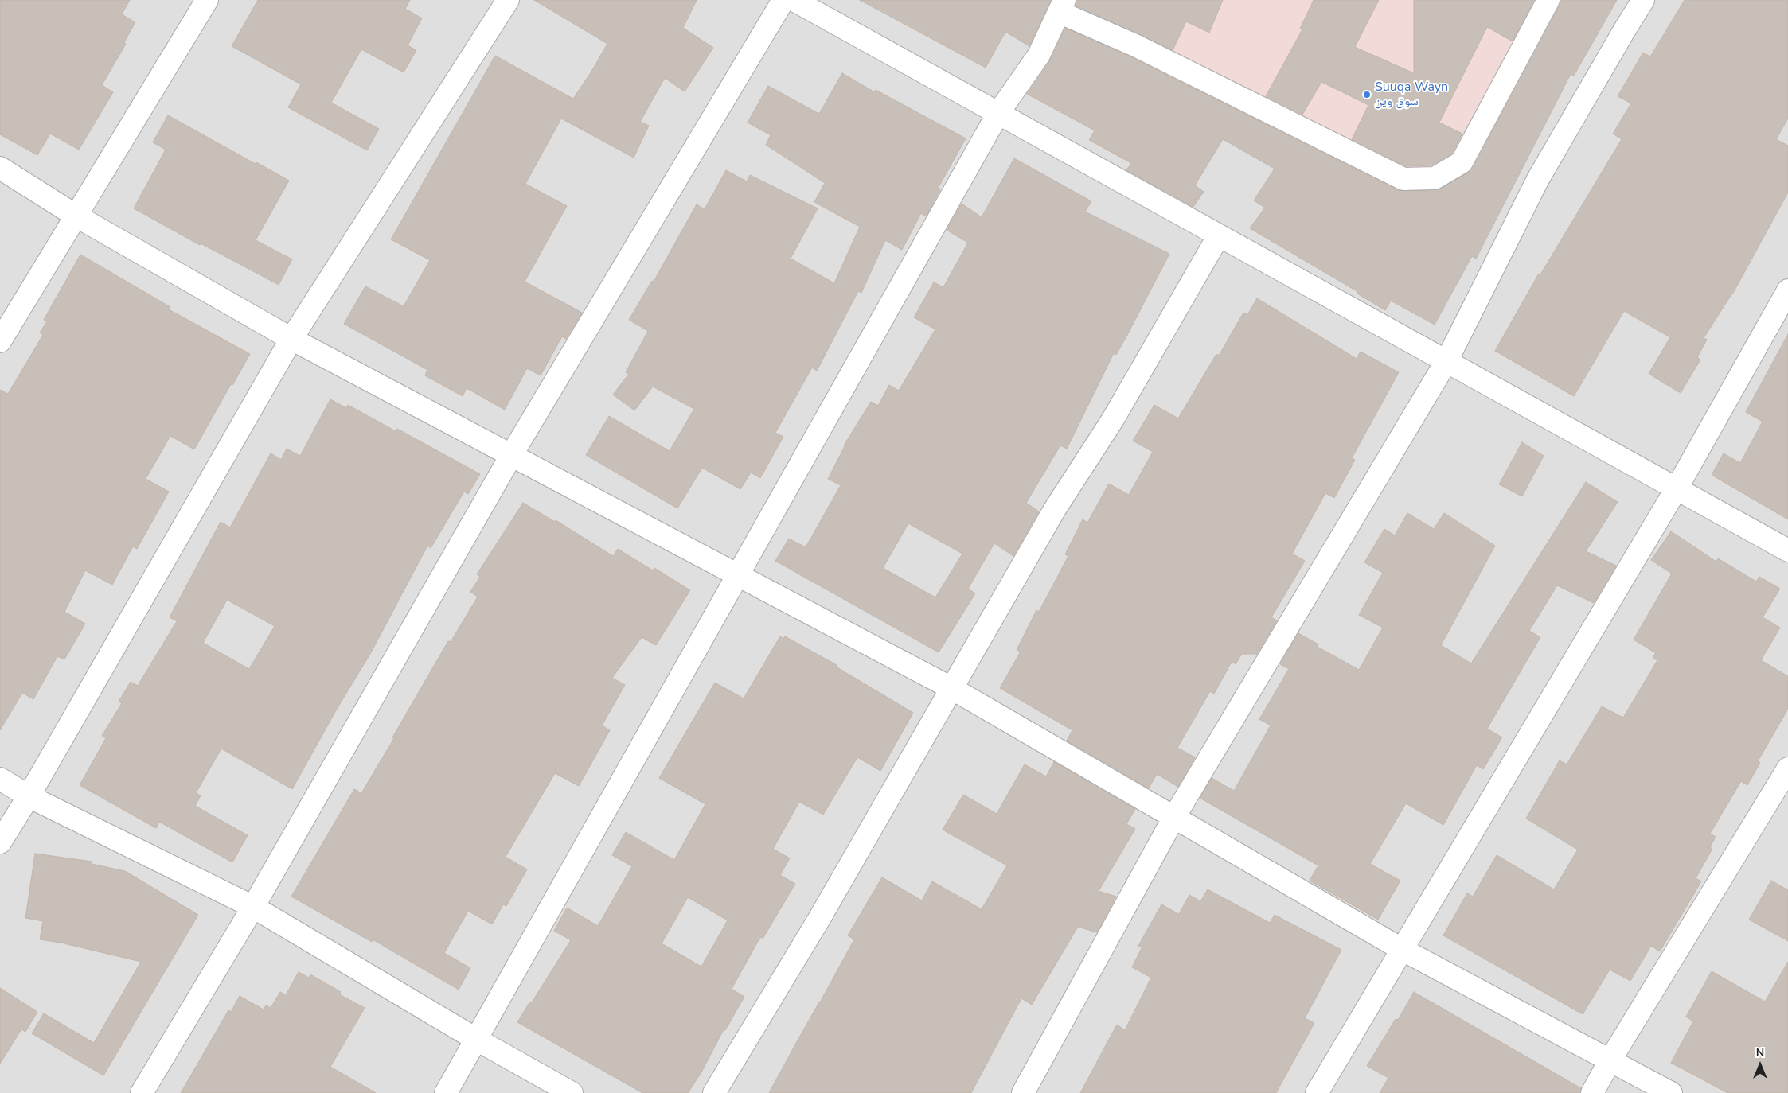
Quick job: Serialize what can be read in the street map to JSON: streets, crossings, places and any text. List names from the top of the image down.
{
  "places": ["Suuqa Wayn سوق وين"],
  "north": "top"
}
